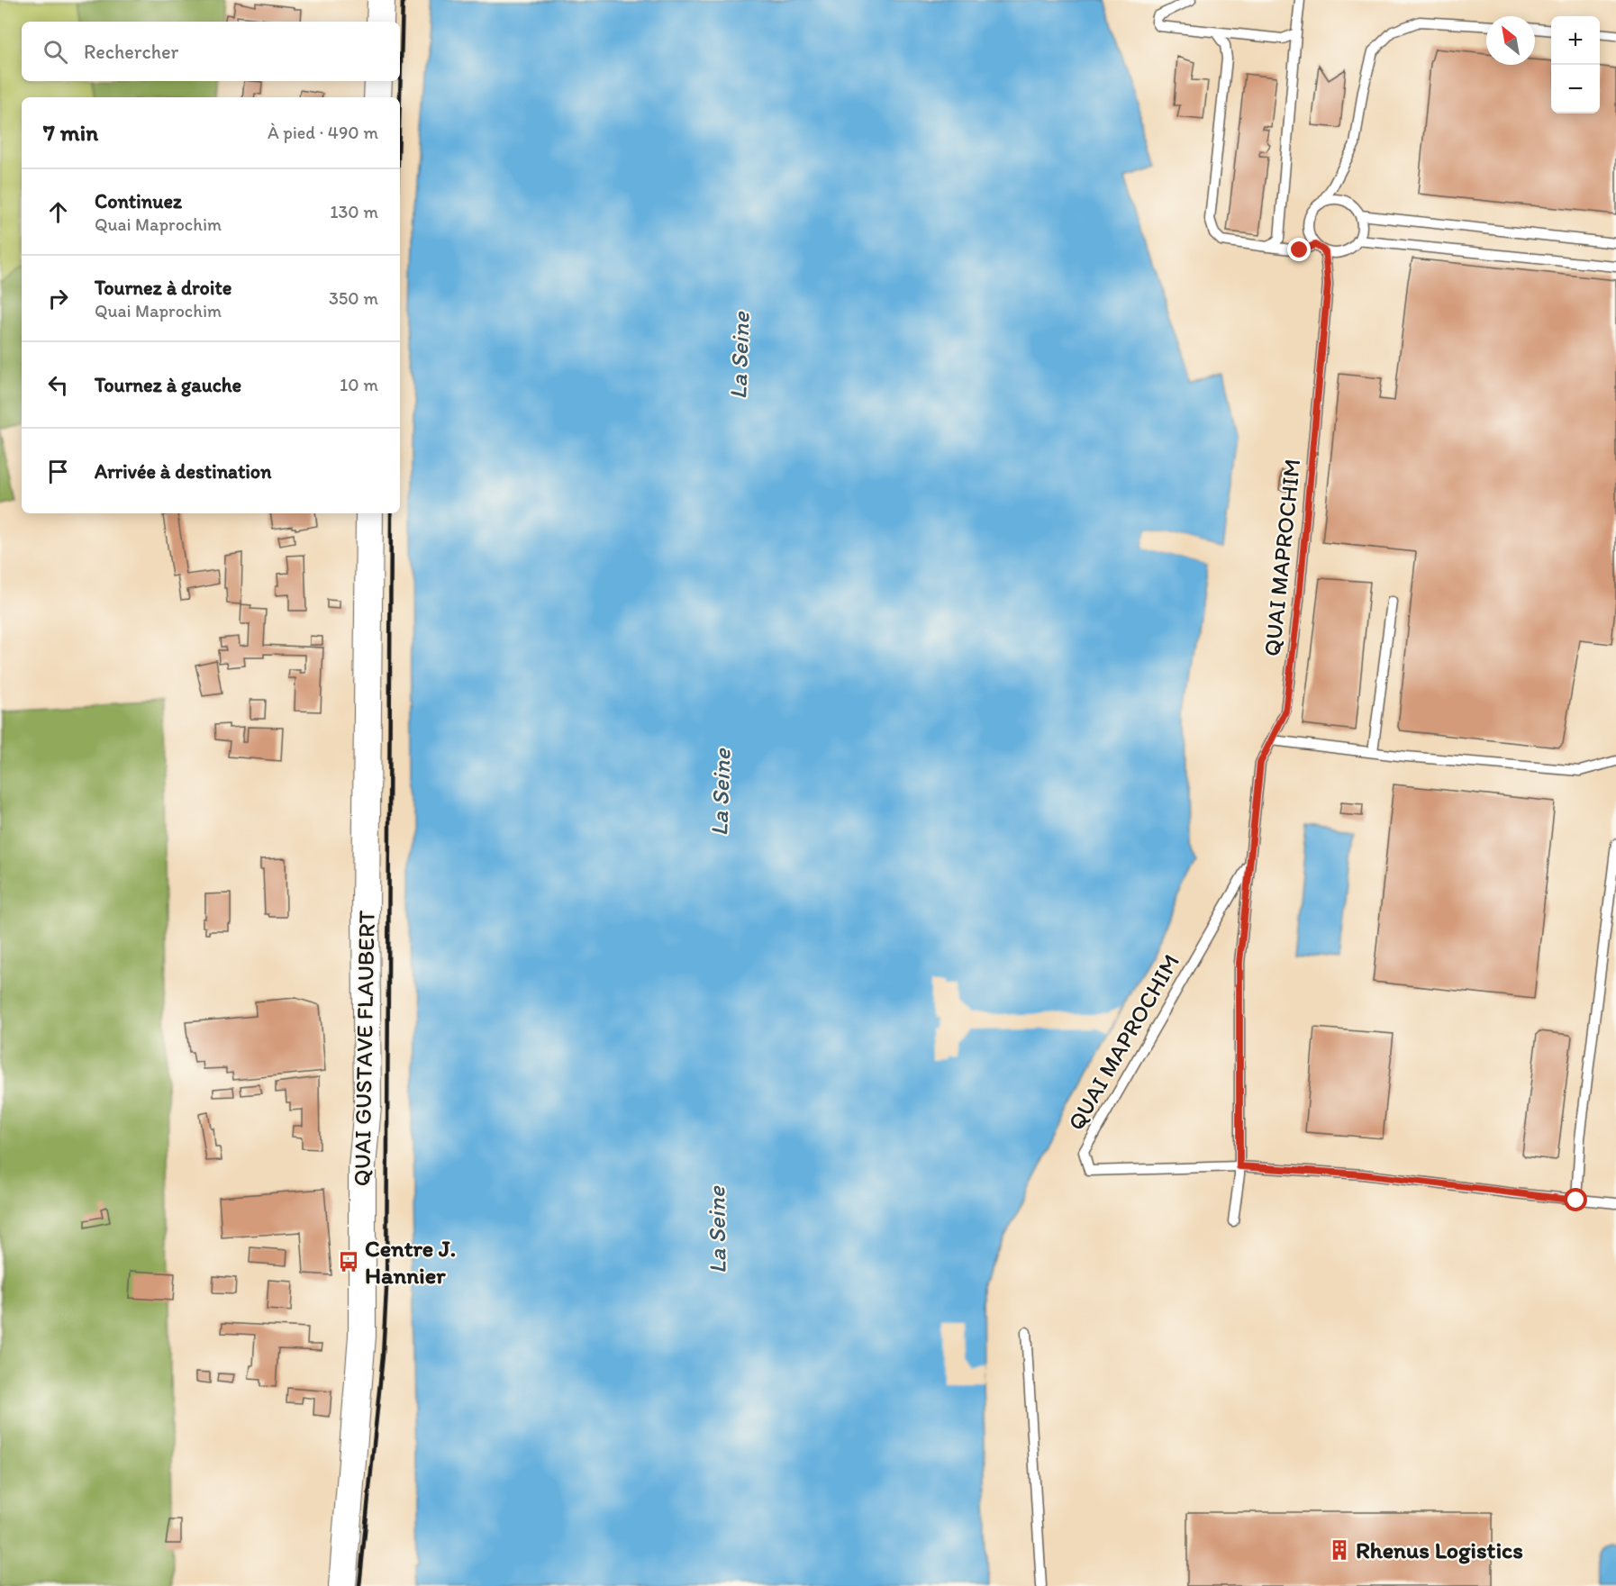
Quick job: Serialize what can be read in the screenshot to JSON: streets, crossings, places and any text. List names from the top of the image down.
{
  "streets": {
    "main road": ["QUAI GUSTAVE FLAUBERT"],
    "lane": ["QUAI MAPROCHIM"]
  },
  "water": ["La Seine"],
  "places": {
    "bus stop": ["Centre J. Hannier"],
    "building": ["Rhenus Logistics"]
  },
  "north": "top left",
  "page": {
    "map_buttons": ["+", "−"],
    "search": "Rechercher",
    "heading": ["7 min", "À pied · 490 m"],
    "list": [
      ["Continuez", "Quai Maprochim", "130 m"],
      ["Tournez à droite", "Quai Maprochim", "350 m"],
      ["Tournez à gauche", "10 m"],
      "Arrivée à destination"
    ]
  }
}
